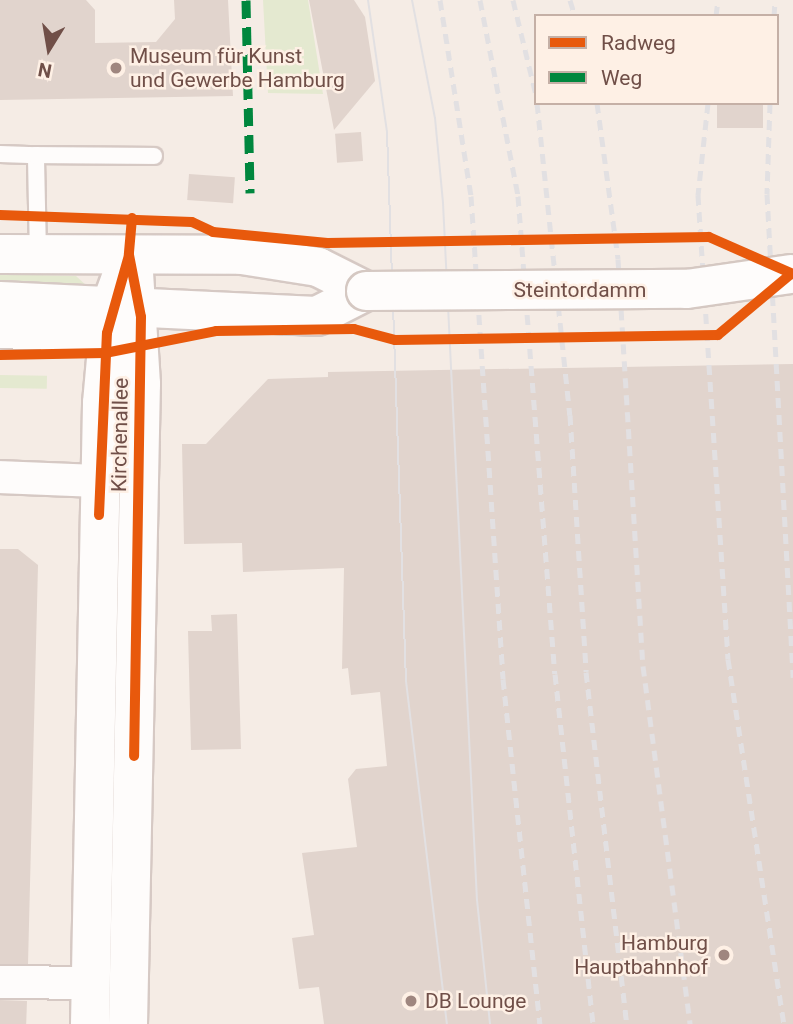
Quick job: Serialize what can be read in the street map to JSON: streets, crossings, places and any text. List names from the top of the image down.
{
  "streets": {
    "street": ["Steintordamm", "Kirchenallee"]
  },
  "crossings": [
    ["Steintordamm", "Kirchenallee"]
  ],
  "places": ["Museum für Kunst und Gewerbe Hamburg", "Hamburg Hauptbahnhof", "DB Lounge"],
  "legend": ["Radweg", "Weg"],
  "north": "bottom"
}
